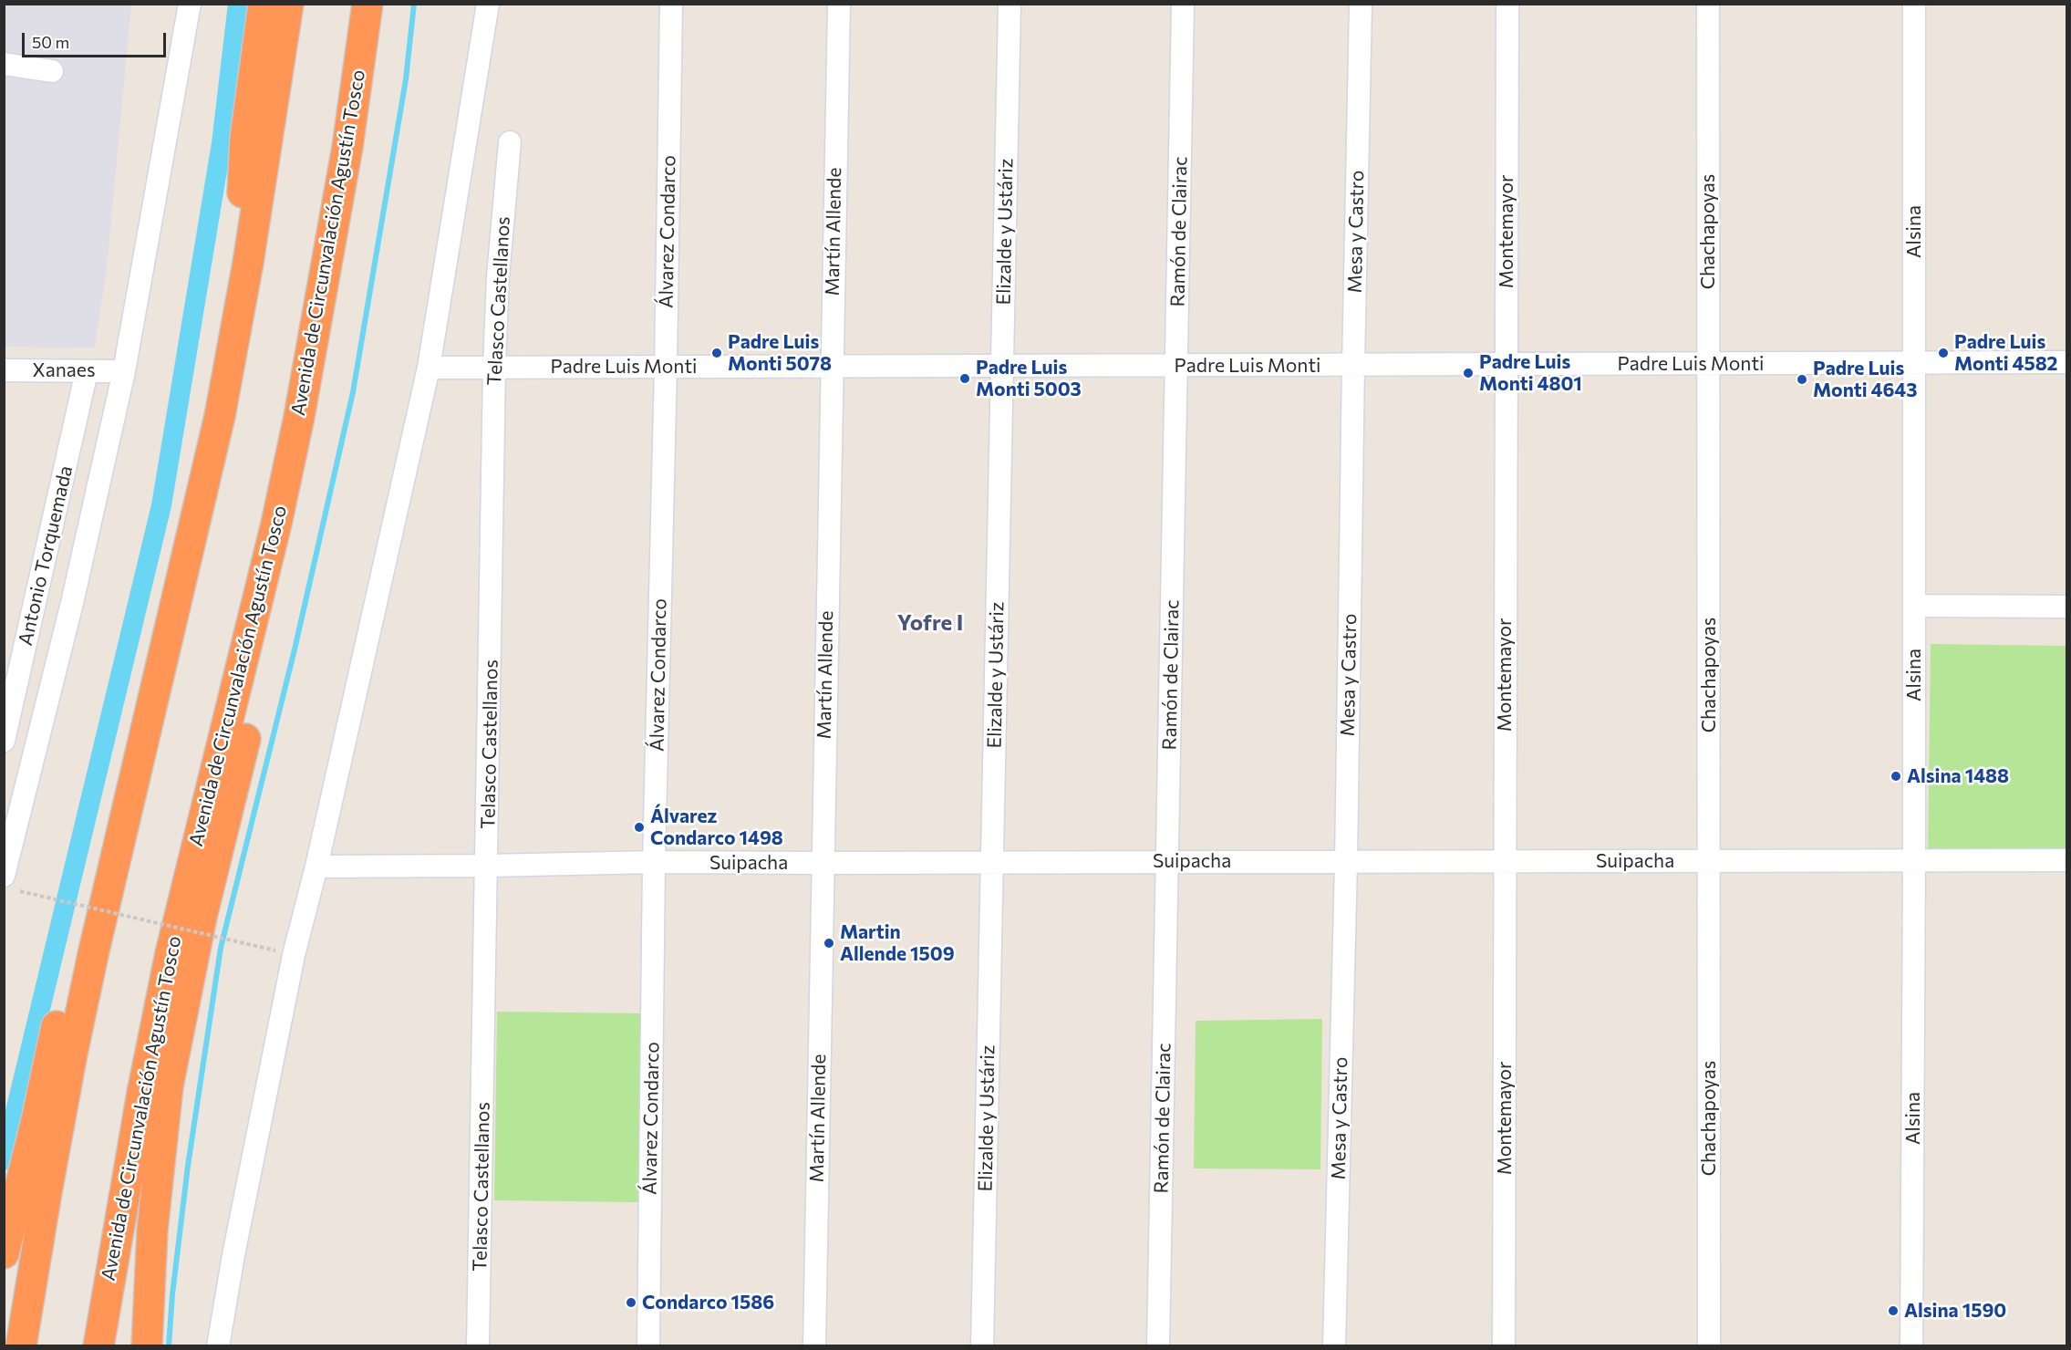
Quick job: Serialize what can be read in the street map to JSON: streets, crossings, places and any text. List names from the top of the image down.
{
  "streets": {
    "highway": ["Avenida de Circunvalación Agustín Tosco"],
    "street": [
      "Álvarez Condarco",
      "Martín Allende",
      "Elizalde y Ustáriz",
      "Ramón de Clairac",
      "Mesa y Castro",
      "Montemayor",
      "Chachapoyas",
      "Alsina",
      "Telasco Castellanos",
      "Padre Luis Monti",
      "Xanaes",
      "Antonio Torquemada",
      "Suipacha"
    ]
  },
  "crossings": [
    ["Álvarez Condarco", "Padre Luis Monti"],
    ["Álvarez Condarco", "Suipacha"],
    ["Martín Allende", "Padre Luis Monti"],
    ["Martín Allende", "Suipacha"],
    ["Elizalde y Ustáriz", "Padre Luis Monti"],
    ["Elizalde y Ustáriz", "Suipacha"],
    ["Ramón de Clairac", "Padre Luis Monti"],
    ["Ramón de Clairac", "Suipacha"],
    ["Mesa y Castro", "Padre Luis Monti"],
    ["Mesa y Castro", "Suipacha"],
    ["Montemayor", "Padre Luis Monti"],
    ["Montemayor", "Suipacha"],
    ["Chachapoyas", "Padre Luis Monti"],
    ["Chachapoyas", "Suipacha"],
    ["Alsina", "Padre Luis Monti"],
    ["Alsina", "Suipacha"],
    ["Telasco Castellanos", "Padre Luis Monti"],
    ["Telasco Castellanos", "Suipacha"],
    ["Xanaes", "Antonio Torquemada"]
  ],
  "districts": ["Yofre I"],
  "places": [
    "Padre Luis Monti 5078",
    "Padre Luis Monti 4582",
    "Padre Luis Monti 4801",
    "Padre Luis Monti 5003",
    "Padre Luis Monti 4643",
    "Alsina 1488",
    "Álvarez Condarco 1498",
    "Martin Allende 1509",
    "Condarco 1586",
    "Alsina 1590"
  ],
  "scale_bar": "50 m"
}
